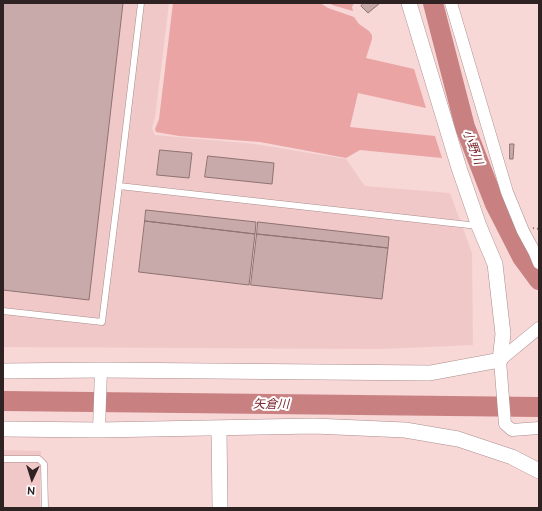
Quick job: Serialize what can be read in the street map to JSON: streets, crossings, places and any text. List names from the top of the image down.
{
  "water": ["小野川", "矢倉川"],
  "north": "bottom"
}
